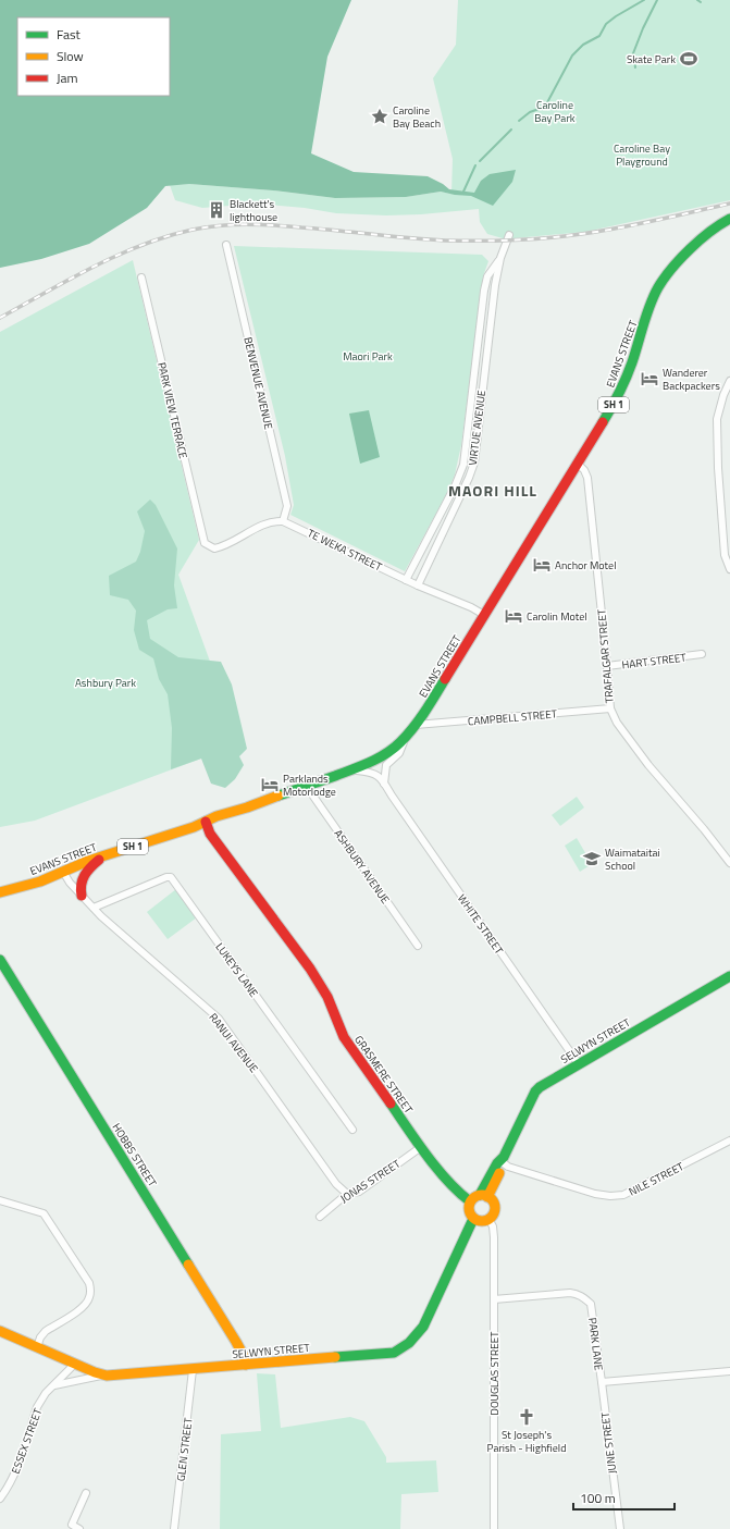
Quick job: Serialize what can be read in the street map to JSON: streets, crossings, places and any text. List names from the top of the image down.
{
  "streets": {
    "main road": [
      "EVANS STREET",
      "SH 1",
      "SELWYN STREET",
      "GRASMERE STREET",
      "HOBBS STREET"
    ],
    "street": [
      "BENVENUE AVENUE",
      "PARK VIEW TERRACE",
      "VIRTUE AVENUE",
      "TE WEKA STREET",
      "TRAFALGAR STREET",
      "HART STREET",
      "CAMPBELL STREET",
      "ASHBURY AVENUE",
      "WHITE STREET",
      "LUKEYS LANE",
      "RANUI AVENUE",
      "NILE STREET",
      "JONAS STREET",
      "PARK LANE",
      "DOUGLAS STREET",
      "ESSEX STREET",
      "JUNE STREET",
      "GLEN STREET"
    ]
  },
  "crossings": [
    ["EVANS STREET", "SH 1"],
    ["EVANS STREET", "TE WEKA STREET"],
    ["EVANS STREET", "TRAFALGAR STREET"],
    ["EVANS STREET", "CAMPBELL STREET"],
    ["EVANS STREET", "ASHBURY AVENUE"],
    ["EVANS STREET", "WHITE STREET"],
    ["EVANS STREET", "RANUI AVENUE"],
    ["EVANS STREET", "GRASMERE STREET"],
    ["BENVENUE AVENUE", "PARK VIEW TERRACE"],
    ["BENVENUE AVENUE", "TE WEKA STREET"],
    ["PARK VIEW TERRACE", "TE WEKA STREET"],
    ["VIRTUE AVENUE", "TE WEKA STREET"],
    ["TRAFALGAR STREET", "HART STREET"],
    ["TRAFALGAR STREET", "CAMPBELL STREET"],
    ["WHITE STREET", "SELWYN STREET"],
    ["LUKEYS LANE", "RANUI AVENUE"],
    ["SELWYN STREET", "GRASMERE STREET"],
    ["SELWYN STREET", "HOBBS STREET"],
    ["SELWYN STREET", "NILE STREET"],
    ["SELWYN STREET", "DOUGLAS STREET"],
    ["SELWYN STREET", "ESSEX STREET"],
    ["SELWYN STREET", "GLEN STREET"],
    ["RANUI AVENUE", "JONAS STREET"],
    ["GRASMERE STREET", "JONAS STREET"],
    ["GRASMERE STREET", "DOUGLAS STREET"],
    ["PARK LANE", "DOUGLAS STREET"],
    ["PARK LANE", "JUNE STREET"]
  ],
  "districts": ["MAORI HILL"],
  "parks": [
    "Caroline Bay Park",
    "Caroline Bay Playground",
    "Maori Park",
    "Ashbury Park"
  ],
  "places": {
    "sports": ["Skate Park"],
    "place": ["Caroline Bay Beach"],
    "building": ["Blackett's lighthouse"],
    "hotel": [
      "Wanderer Backpackers",
      "Anchor Motel",
      "Carolin Motel",
      "Parklands Motorlodge"
    ],
    "school or university": ["Waimataitai School"],
    "church": ["St Joseph's Parish - Highfield"]
  },
  "legend": ["Fast", "Slow", "Jam"],
  "scale_bar": "100 m"
}
